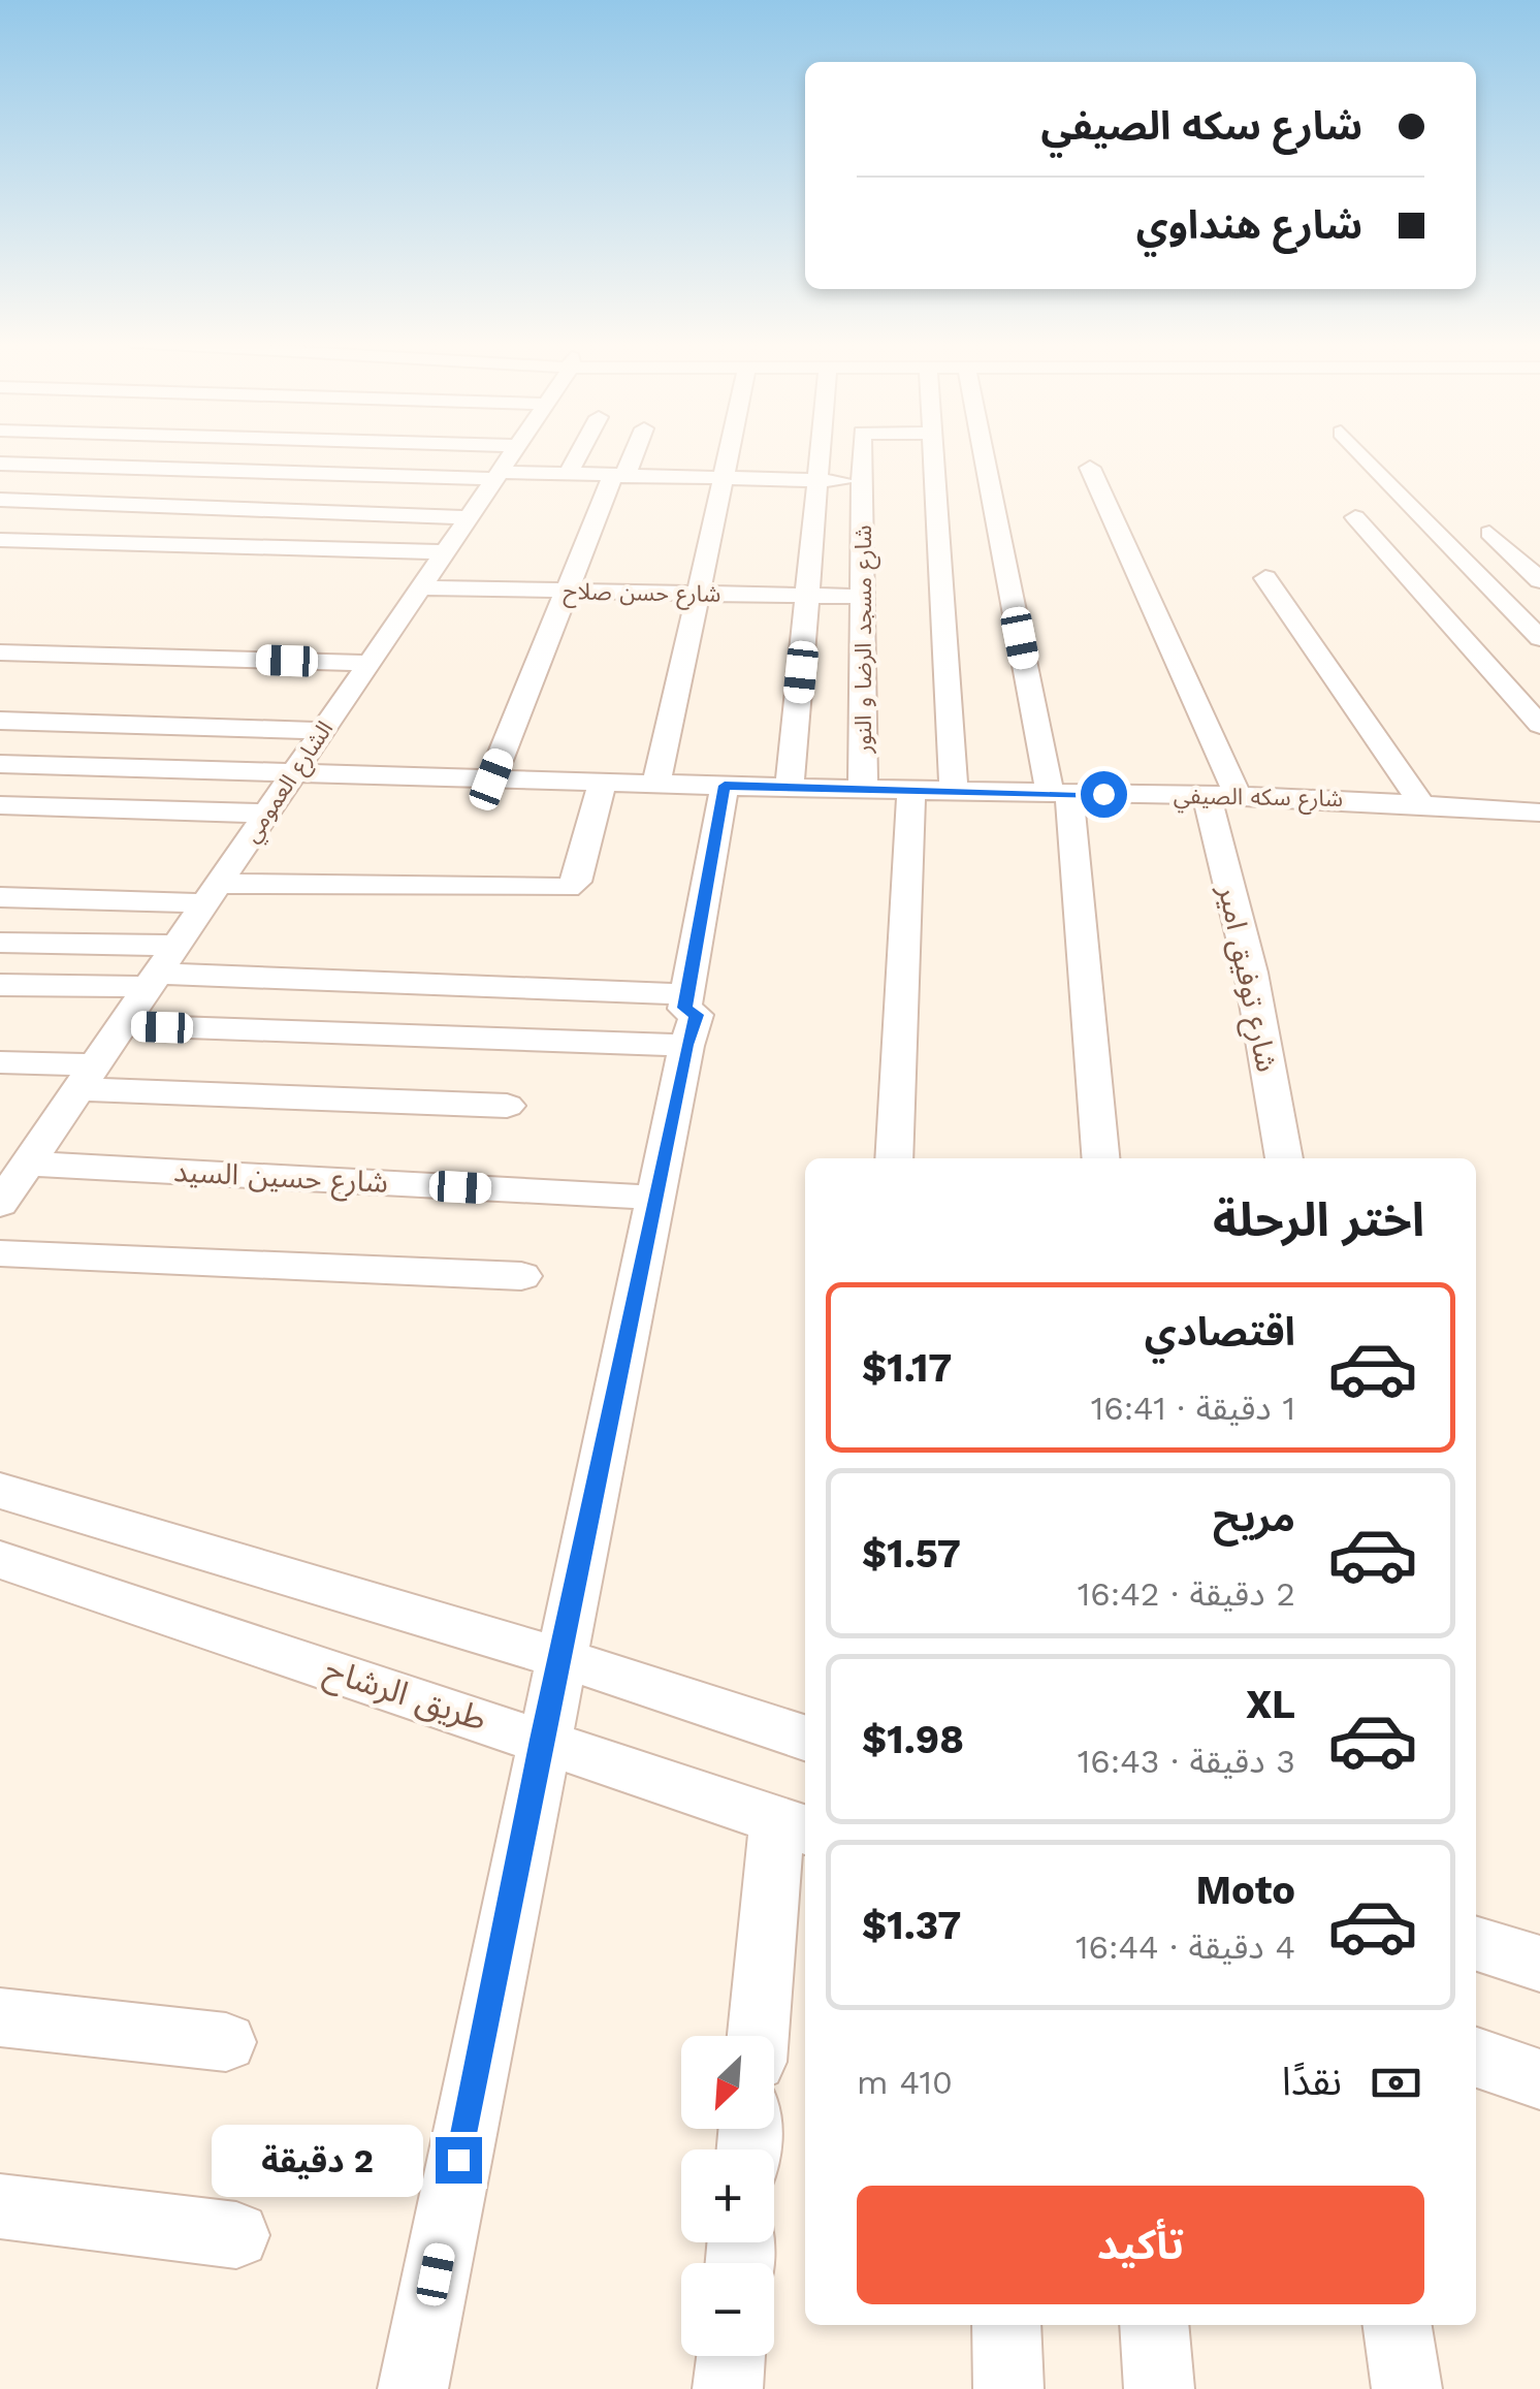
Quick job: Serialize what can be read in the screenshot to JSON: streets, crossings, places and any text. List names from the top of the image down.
{
  "streets": {
    "street": [
      "شارع حسن صلاح",
      "شارع مسجد الرضا و النور",
      "الشارع العمومي",
      "شارع سكه الصيفي",
      "شارع توفيق امير",
      "شارع حسين السيد",
      "طريق الرشاح"
    ]
  },
  "crossings": [
    ["شارع حسن صلاح", "شارع مسجد الرضا و النور"],
    ["شارع حسن صلاح", "الشارع العمومي"],
    ["شارع مسجد الرضا و النور", "شارع سكه الصيفي"],
    ["الشارع العمومي", "شارع سكه الصيفي"],
    ["الشارع العمومي", "شارع حسين السيد"],
    ["شارع سكه الصيفي", "شارع توفيق امير"]
  ],
  "north": "bottom left",
  "page": {
    "banner": ["شارع سكه الصيفي", "شارع هنداوي"],
    "heading": "اختر الرحلة",
    "list": [
      {
        "name": "اقتصادي",
        "note": "1 دقيقة · 16:41",
        "value": "$1.17"
      },
      {
        "name": "مريح",
        "note": "2 دقيقة · 16:42",
        "value": "$1.57"
      },
      {
        "name": "XL",
        "note": "3 دقيقة · 16:43",
        "value": "$1.98"
      },
      {
        "name": "Moto",
        "note": "4 دقيقة · 16:44",
        "value": "$1.37"
      }
    ],
    "pay": ["نقدًا", "410 m"],
    "map_buttons": ["+", "−"],
    "bubble": "2 دقيقة",
    "buttons": "تأكيد"
  }
}
